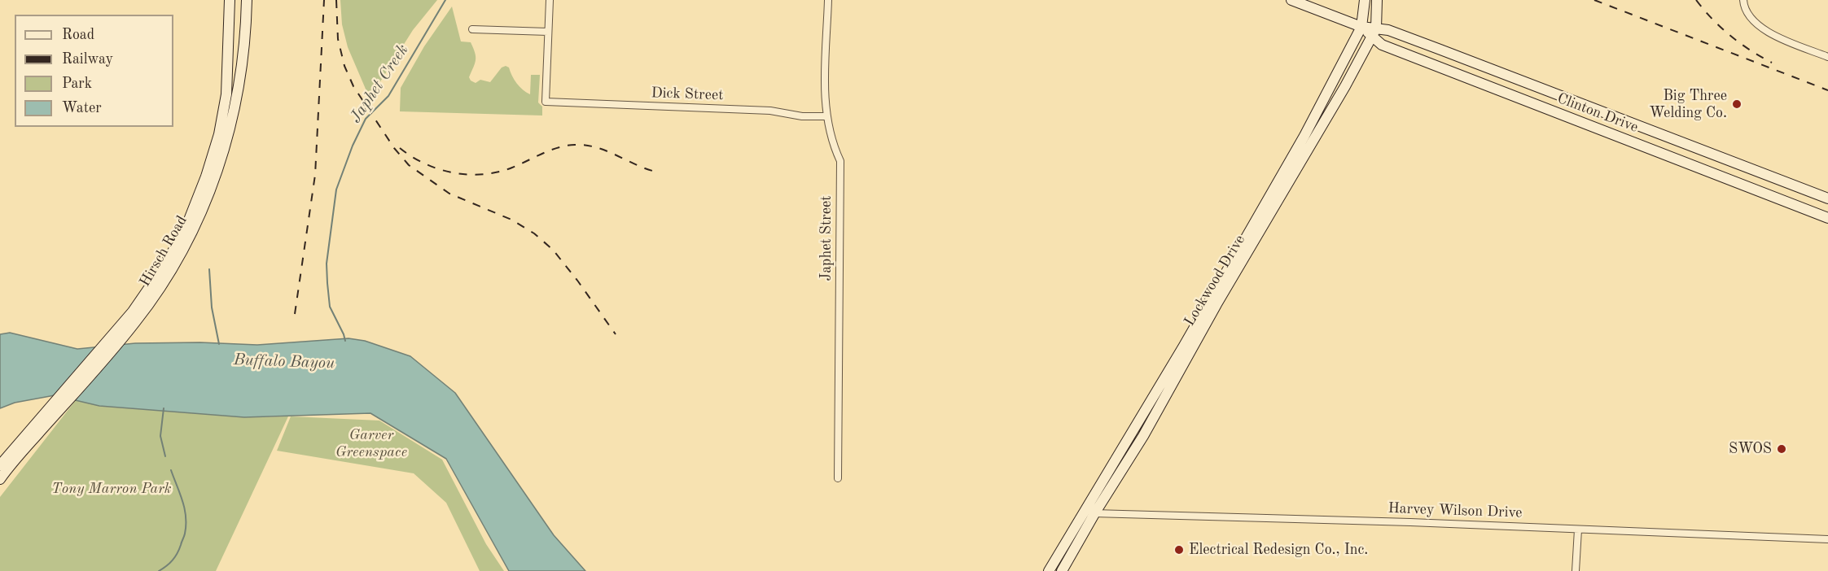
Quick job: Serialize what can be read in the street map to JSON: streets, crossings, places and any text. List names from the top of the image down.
{
  "streets": {
    "main road": ["Clinton Drive", "Hirsch Road", "Lockwood Drive"],
    "street": ["Dick Street", "Japhet Street", "Harvey Wilson Drive"]
  },
  "crossings": [
    ["Dick Street", "Japhet Street"],
    ["Clinton Drive", "Lockwood Drive"],
    ["Lockwood Drive", "Harvey Wilson Drive"]
  ],
  "water": ["Japhet Creek", "Buffalo Bayou"],
  "parks": ["Garver Greenspace", "Tony Marron Park"],
  "places": ["Big Three Welding Co.", "SWOS", "Electrical Redesign Co., Inc."],
  "legend": [
    "Road",
    "Railway",
    "Park",
    "Water"
  ]
}
